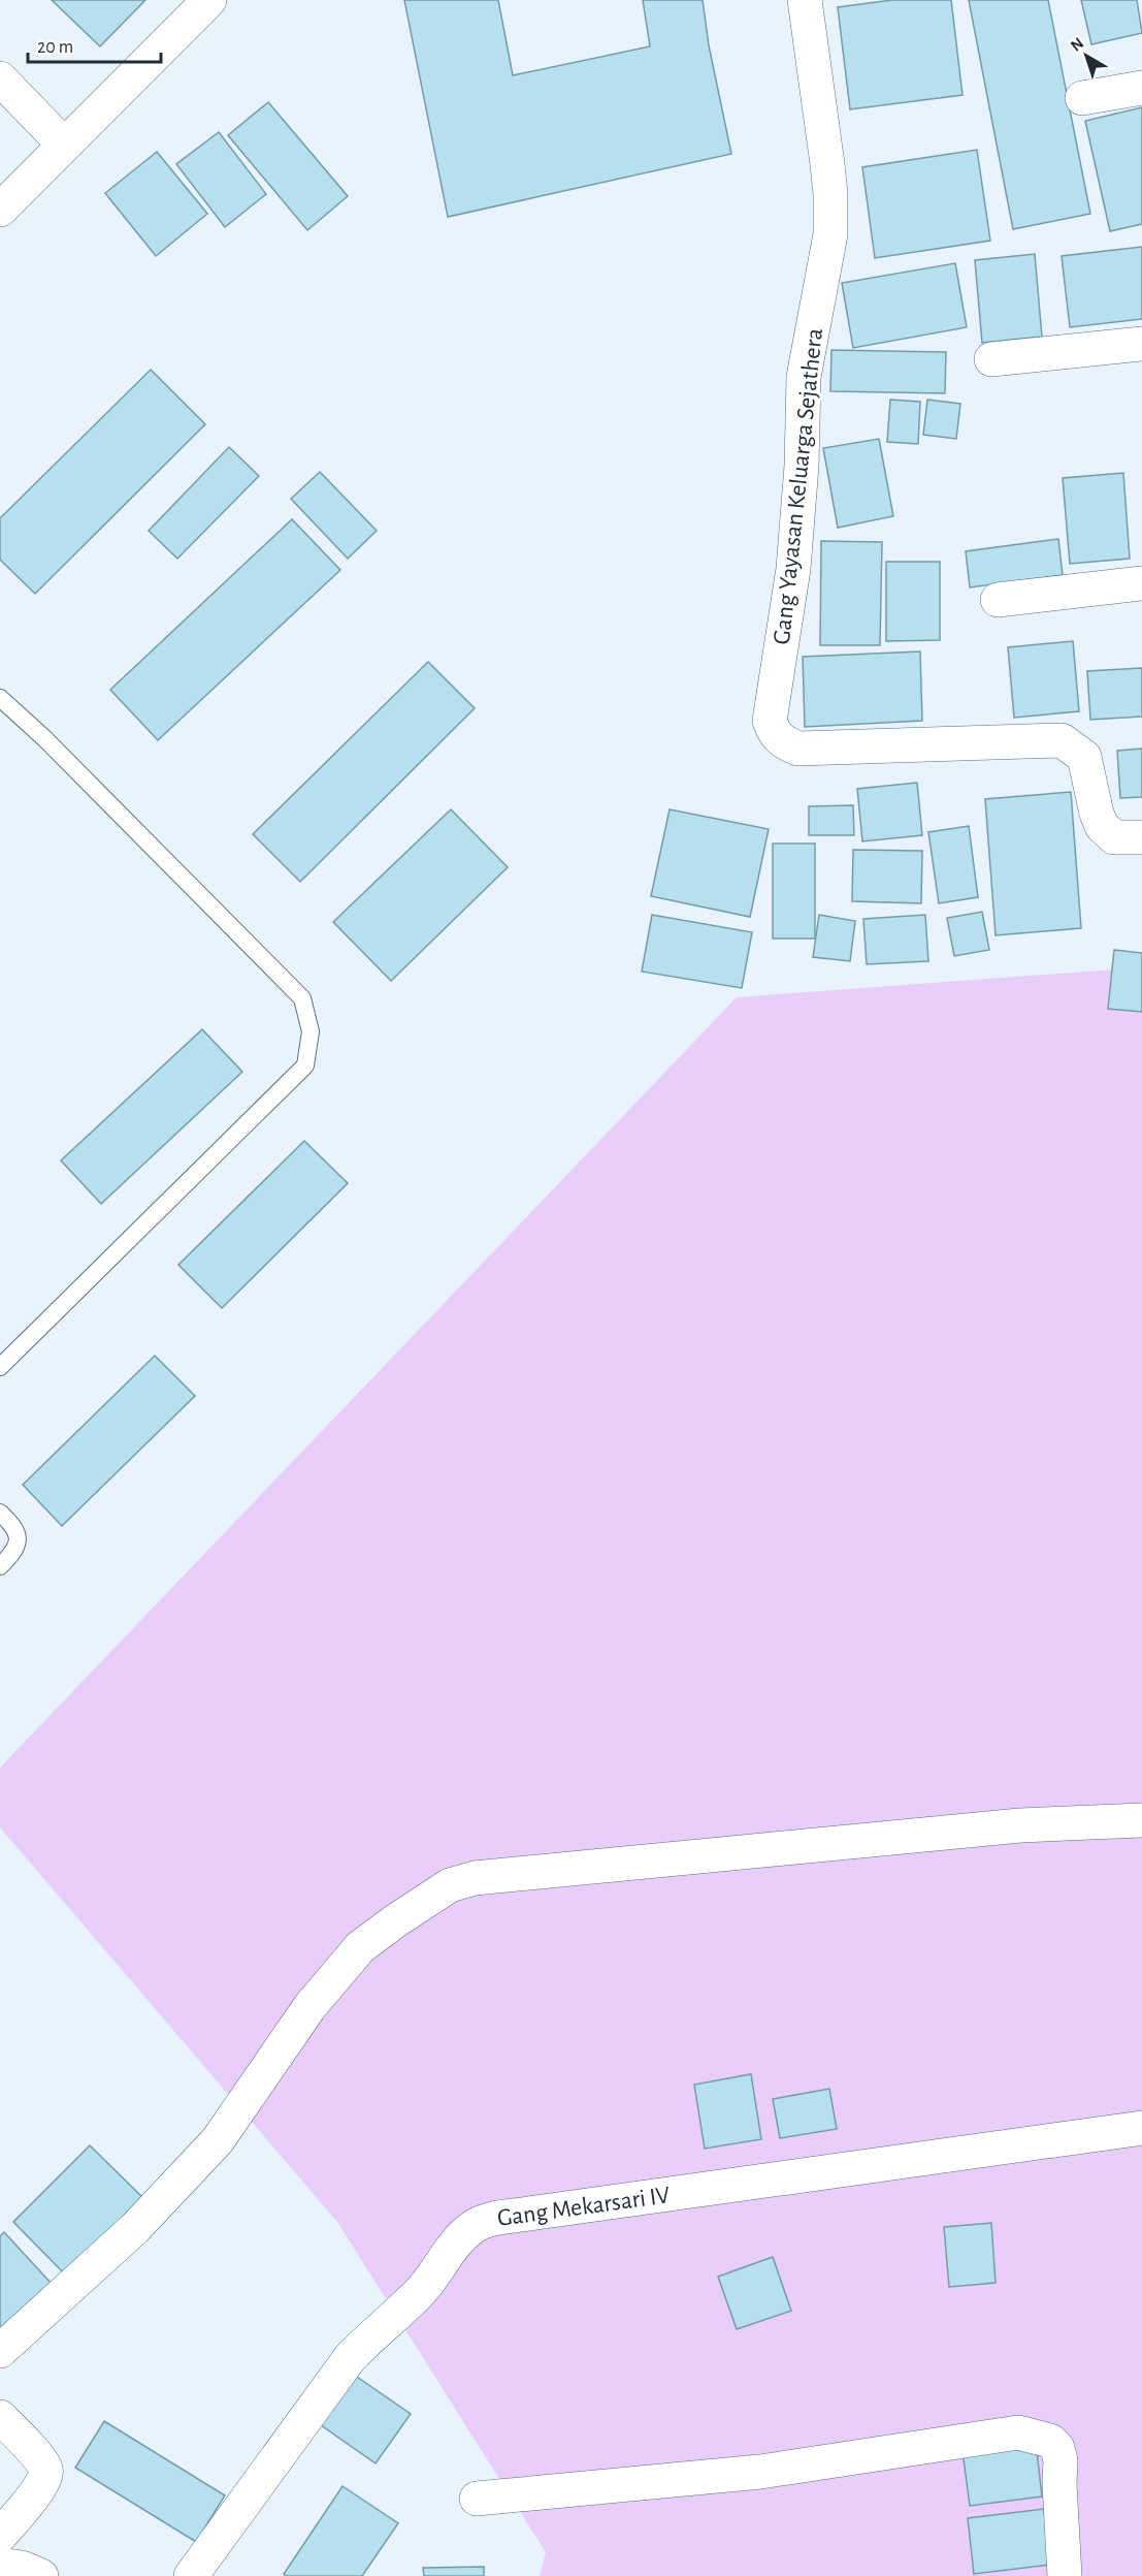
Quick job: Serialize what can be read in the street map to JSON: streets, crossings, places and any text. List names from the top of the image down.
{
  "streets": {
    "street": ["Gang Yayasan Keluarga Sejathera", "Gang Mekarsari IV"]
  },
  "scale_bar": "20 m",
  "north": "top left"
}
